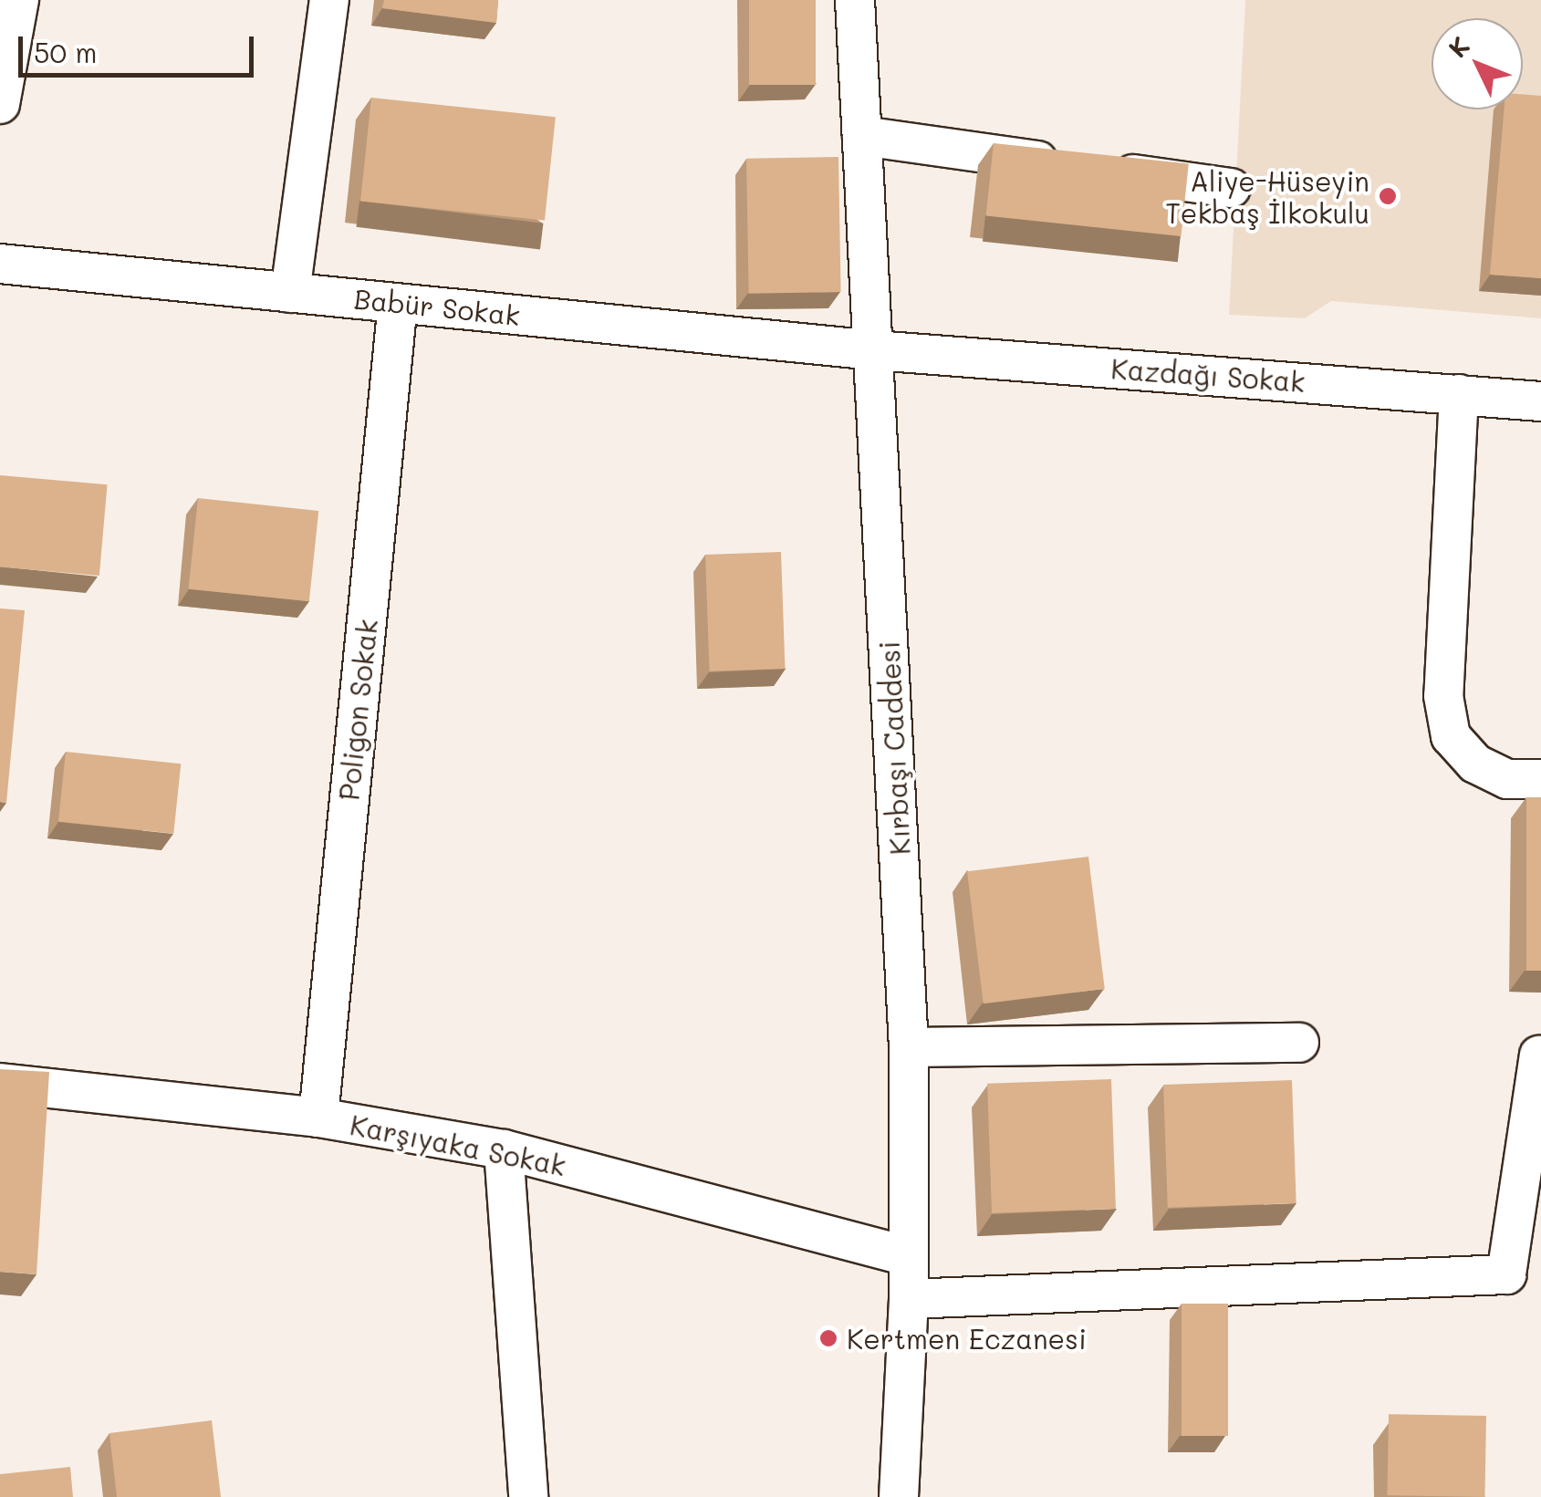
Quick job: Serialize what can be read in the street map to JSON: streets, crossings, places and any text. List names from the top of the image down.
{
  "streets": {
    "street": [
      "Babür Sokak",
      "Kazdağı Sokak",
      "Poligon Sokak",
      "Kırbaşı Caddesi",
      "Karşıyaka Sokak"
    ]
  },
  "crossings": [
    ["Babür Sokak", "Kazdağı Sokak"],
    ["Babür Sokak", "Poligon Sokak"],
    ["Babür Sokak", "Kırbaşı Caddesi"],
    ["Kazdağı Sokak", "Kırbaşı Caddesi"],
    ["Poligon Sokak", "Karşıyaka Sokak"],
    ["Kırbaşı Caddesi", "Karşıyaka Sokak"]
  ],
  "places": ["Aliye-Hüseyin Tekbaş İlkokulu", "Kertmen Eczanesi"],
  "scale_bar": "50 m",
  "north": "top left"
}
